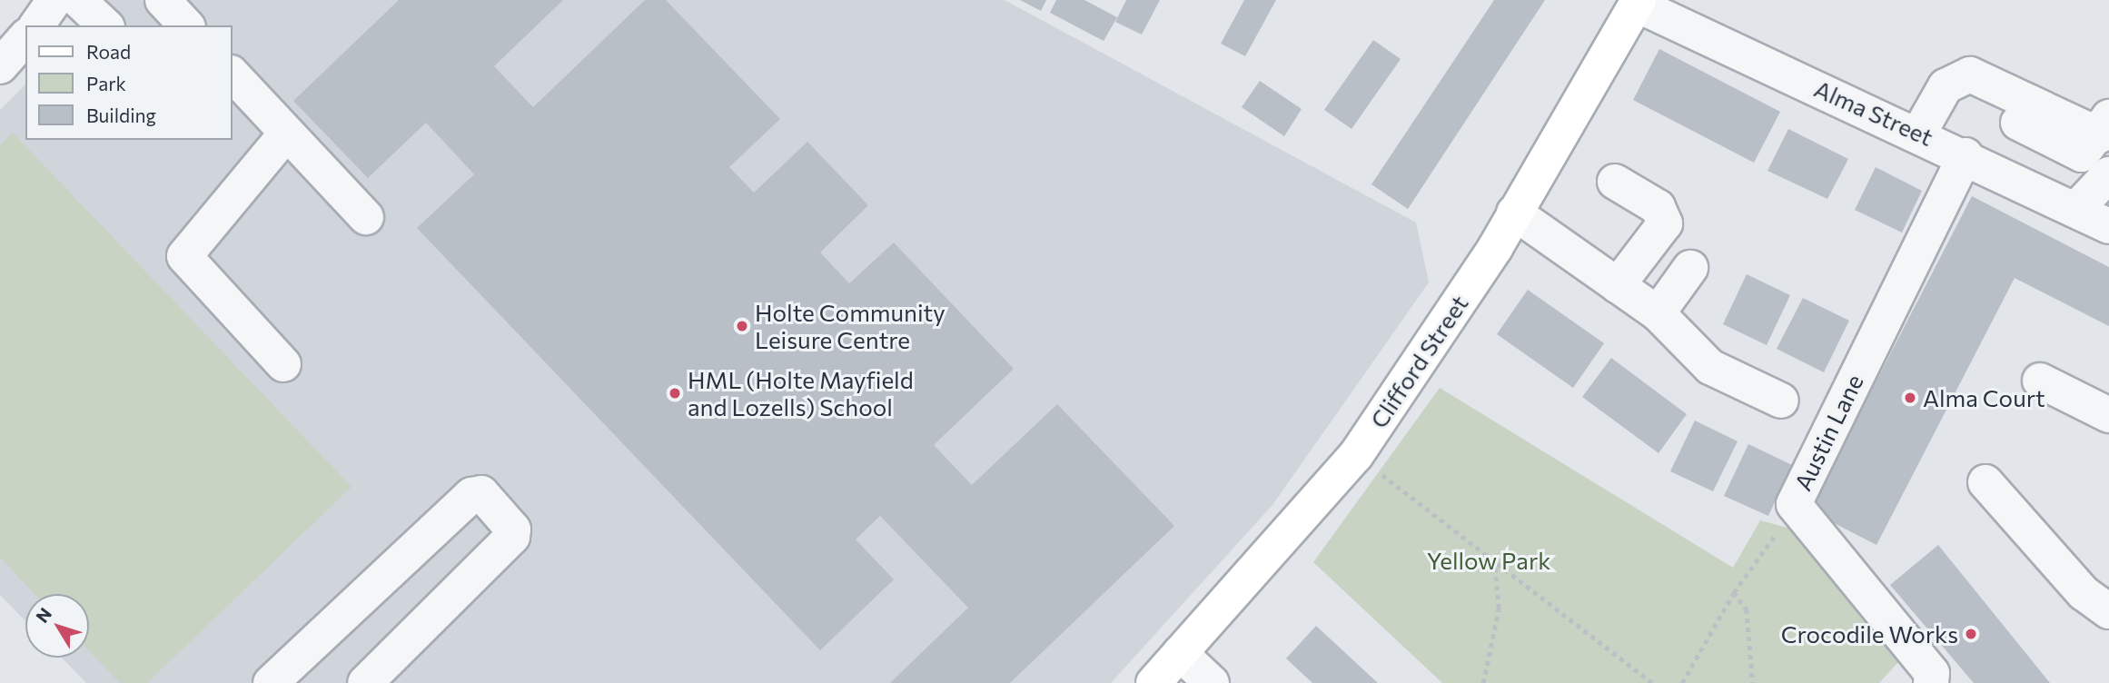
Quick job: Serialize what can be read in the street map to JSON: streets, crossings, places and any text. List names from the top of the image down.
{
  "streets": {
    "main road": ["Clifford Street"],
    "street": ["Alma Street", "Austin Lane"]
  },
  "crossings": [
    ["Alma Street", "Clifford Street"],
    ["Alma Street", "Austin Lane"]
  ],
  "parks": ["Yellow Park"],
  "places": [
    "Holte Community Leisure Centre",
    "HML (Holte Mayfield and Lozells) School",
    "Alma Court",
    "Crocodile Works"
  ],
  "legend": ["Road", "Park", "Building"],
  "north": "top left"
}
